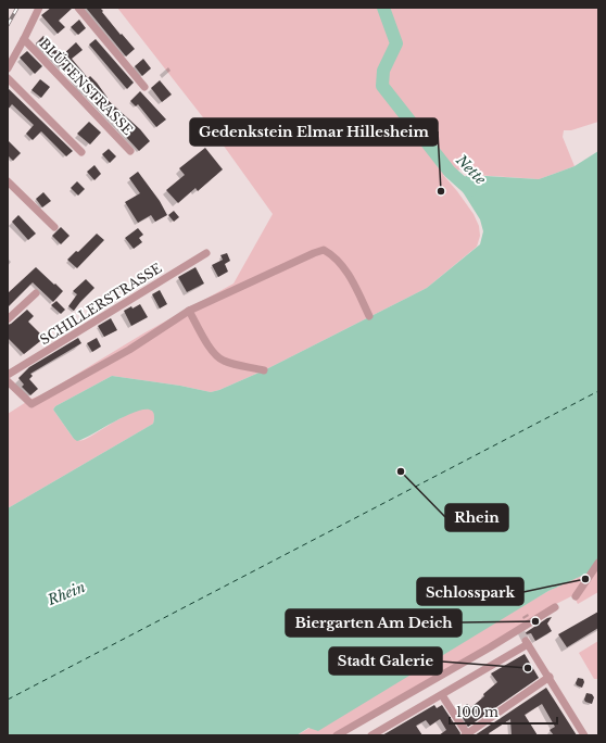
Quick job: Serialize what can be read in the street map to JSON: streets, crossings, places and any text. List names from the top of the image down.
{
  "streets": {
    "street": ["BLÜTENSTRASSE", "SCHILLERSTRASSE"]
  },
  "water": ["Nette", "Rhein"],
  "places": [
    "Gedenkstein Elmar Hillesheim",
    "Rhein",
    "Schlosspark",
    "Biergarten Am Deich",
    "Stadt Galerie"
  ],
  "scale_bar": "100 m"
}
